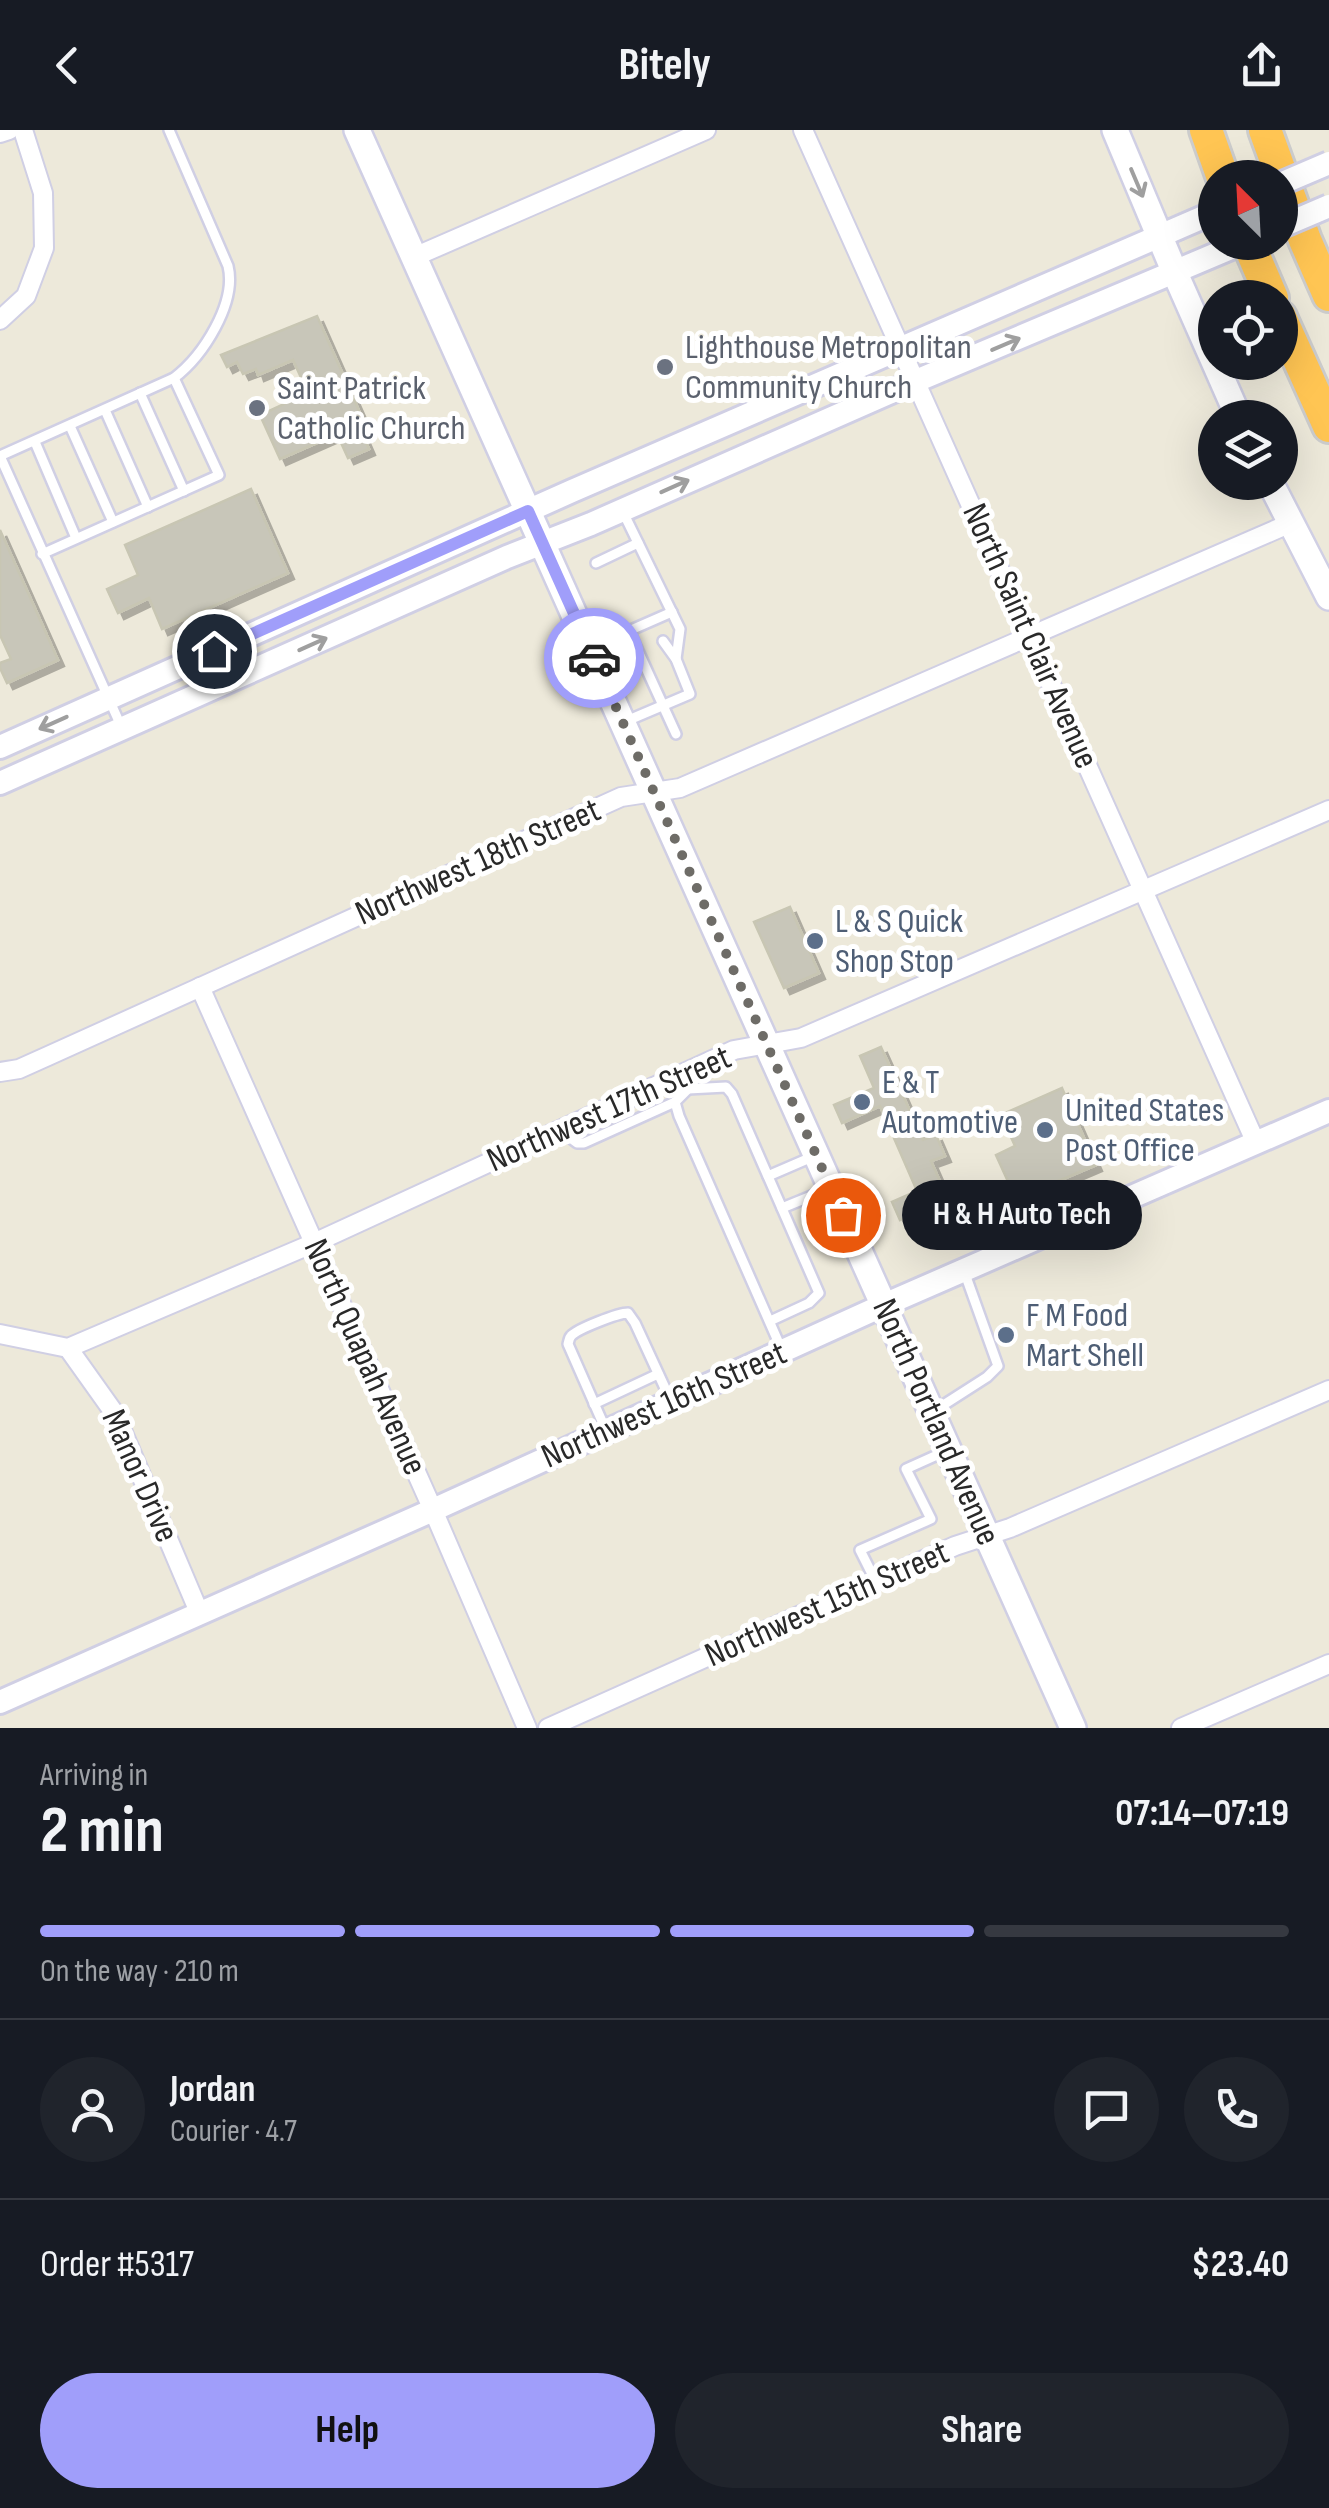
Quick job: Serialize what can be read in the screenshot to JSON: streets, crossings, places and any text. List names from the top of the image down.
{
  "streets": {
    "main road": ["North Portland Avenue"],
    "street": [
      "North Saint Clair Avenue",
      "Northwest 18th Street",
      "Northwest 17th Street",
      "North Quapah Avenue",
      "Northwest 16th Street",
      "Manor Drive",
      "Northwest 15th Street"
    ]
  },
  "crossings": [
    ["North Saint Clair Avenue", "Northwest 18th Street"],
    ["North Saint Clair Avenue", "Northwest 17th Street"],
    ["North Saint Clair Avenue", "Northwest 16th Street"],
    ["Northwest 18th Street", "North Quapah Avenue"],
    ["Northwest 18th Street", "North Portland Avenue"],
    ["Northwest 17th Street", "North Quapah Avenue"],
    ["Northwest 17th Street", "North Portland Avenue"],
    ["Northwest 17th Street", "Manor Drive"],
    ["North Quapah Avenue", "Northwest 16th Street"],
    ["Northwest 16th Street", "North Portland Avenue"],
    ["Northwest 16th Street", "Manor Drive"],
    ["North Portland Avenue", "Northwest 15th Street"]
  ],
  "places": [
    "Lighthouse Metropolitan Community Church",
    "Saint Patrick Catholic Church",
    "L & S Quick Shop Stop",
    "E & T Automotive",
    "United States Post Office",
    "H & H Auto Tech",
    "F M Food Mart Shell"
  ],
  "north": "top left",
  "page": {
    "header": "Bitely",
    "bubble": "H & H Auto Tech",
    "heading": ["2 min", "Arriving in", "07:14–07:19"],
    "panel": [
      "Jordan",
      "Courier · 4.7",
      "Order #5317",
      "$23.40"
    ],
    "bar": "On the way · 210 m",
    "buttons": ["Help", "Share"]
  }
}
